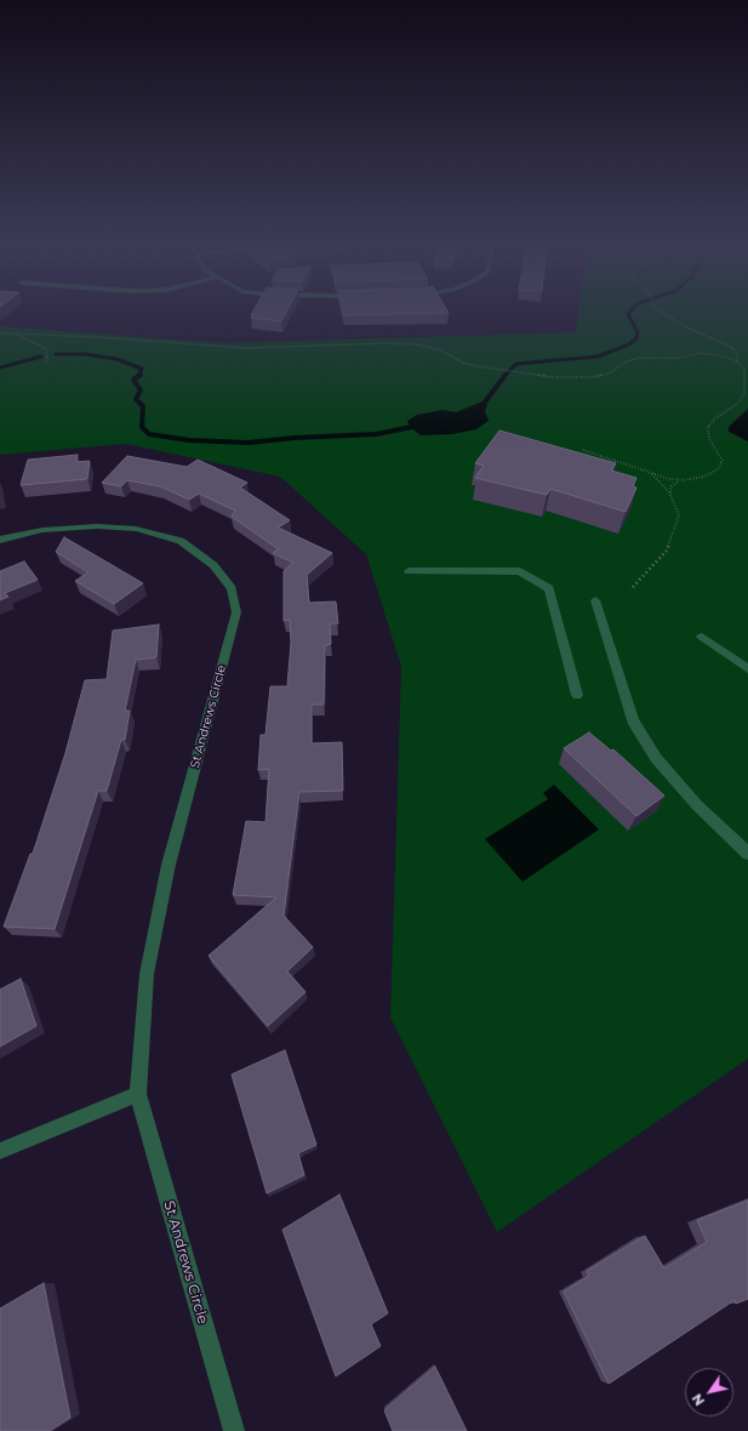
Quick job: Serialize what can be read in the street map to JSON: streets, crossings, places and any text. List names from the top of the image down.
{
  "streets": {
    "street": ["St Andrews Circle"]
  },
  "north": "bottom left"
}
